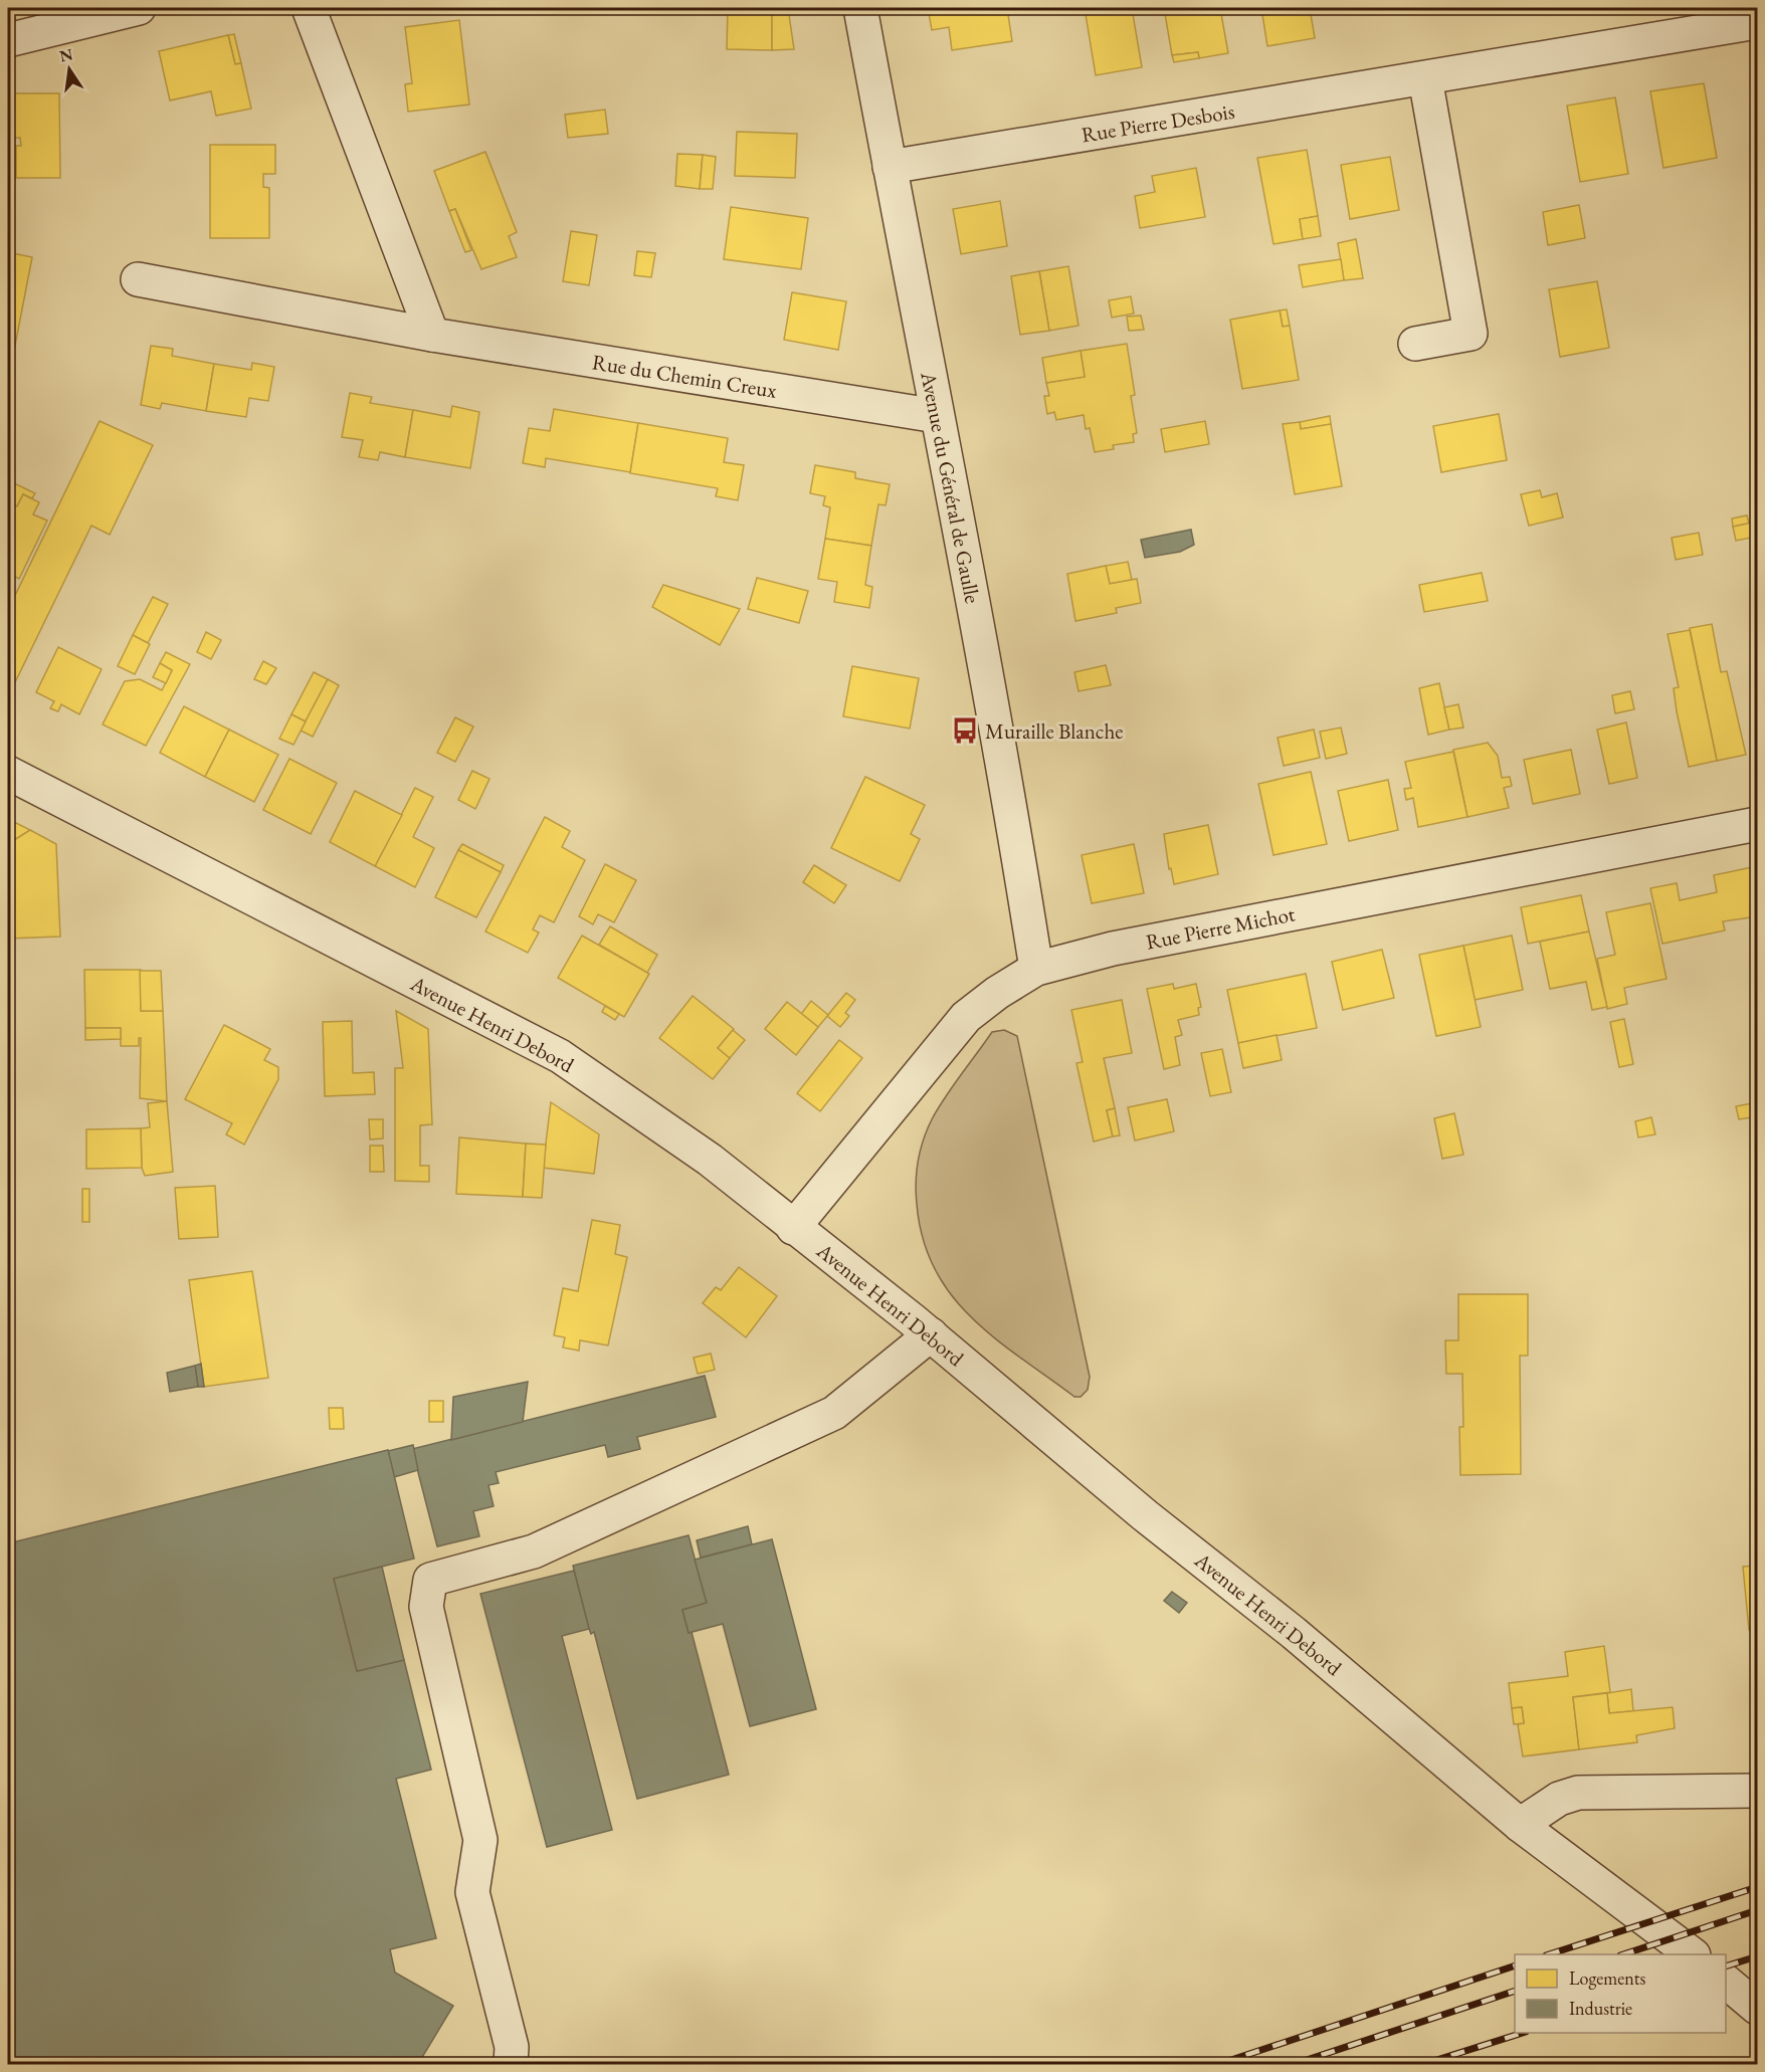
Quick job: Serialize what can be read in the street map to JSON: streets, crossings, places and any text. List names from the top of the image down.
{
  "streets": {
    "street": [
      "Rue Pierre Desbois",
      "Rue du Chemin Creux",
      "Avenue du Général de Gaulle",
      "Rue Pierre Michot",
      "Avenue Henri Debord"
    ]
  },
  "crossings": [
    ["Rue Pierre Desbois", "Avenue du Général de Gaulle"],
    ["Rue du Chemin Creux", "Avenue du Général de Gaulle"],
    ["Avenue du Général de Gaulle", "Rue Pierre Michot"],
    ["Rue Pierre Michot", "Avenue Henri Debord"]
  ],
  "places": {
    "bus stop": ["Muraille Blanche"]
  },
  "legend": ["Logements", "Industrie"],
  "north": "top"
}
